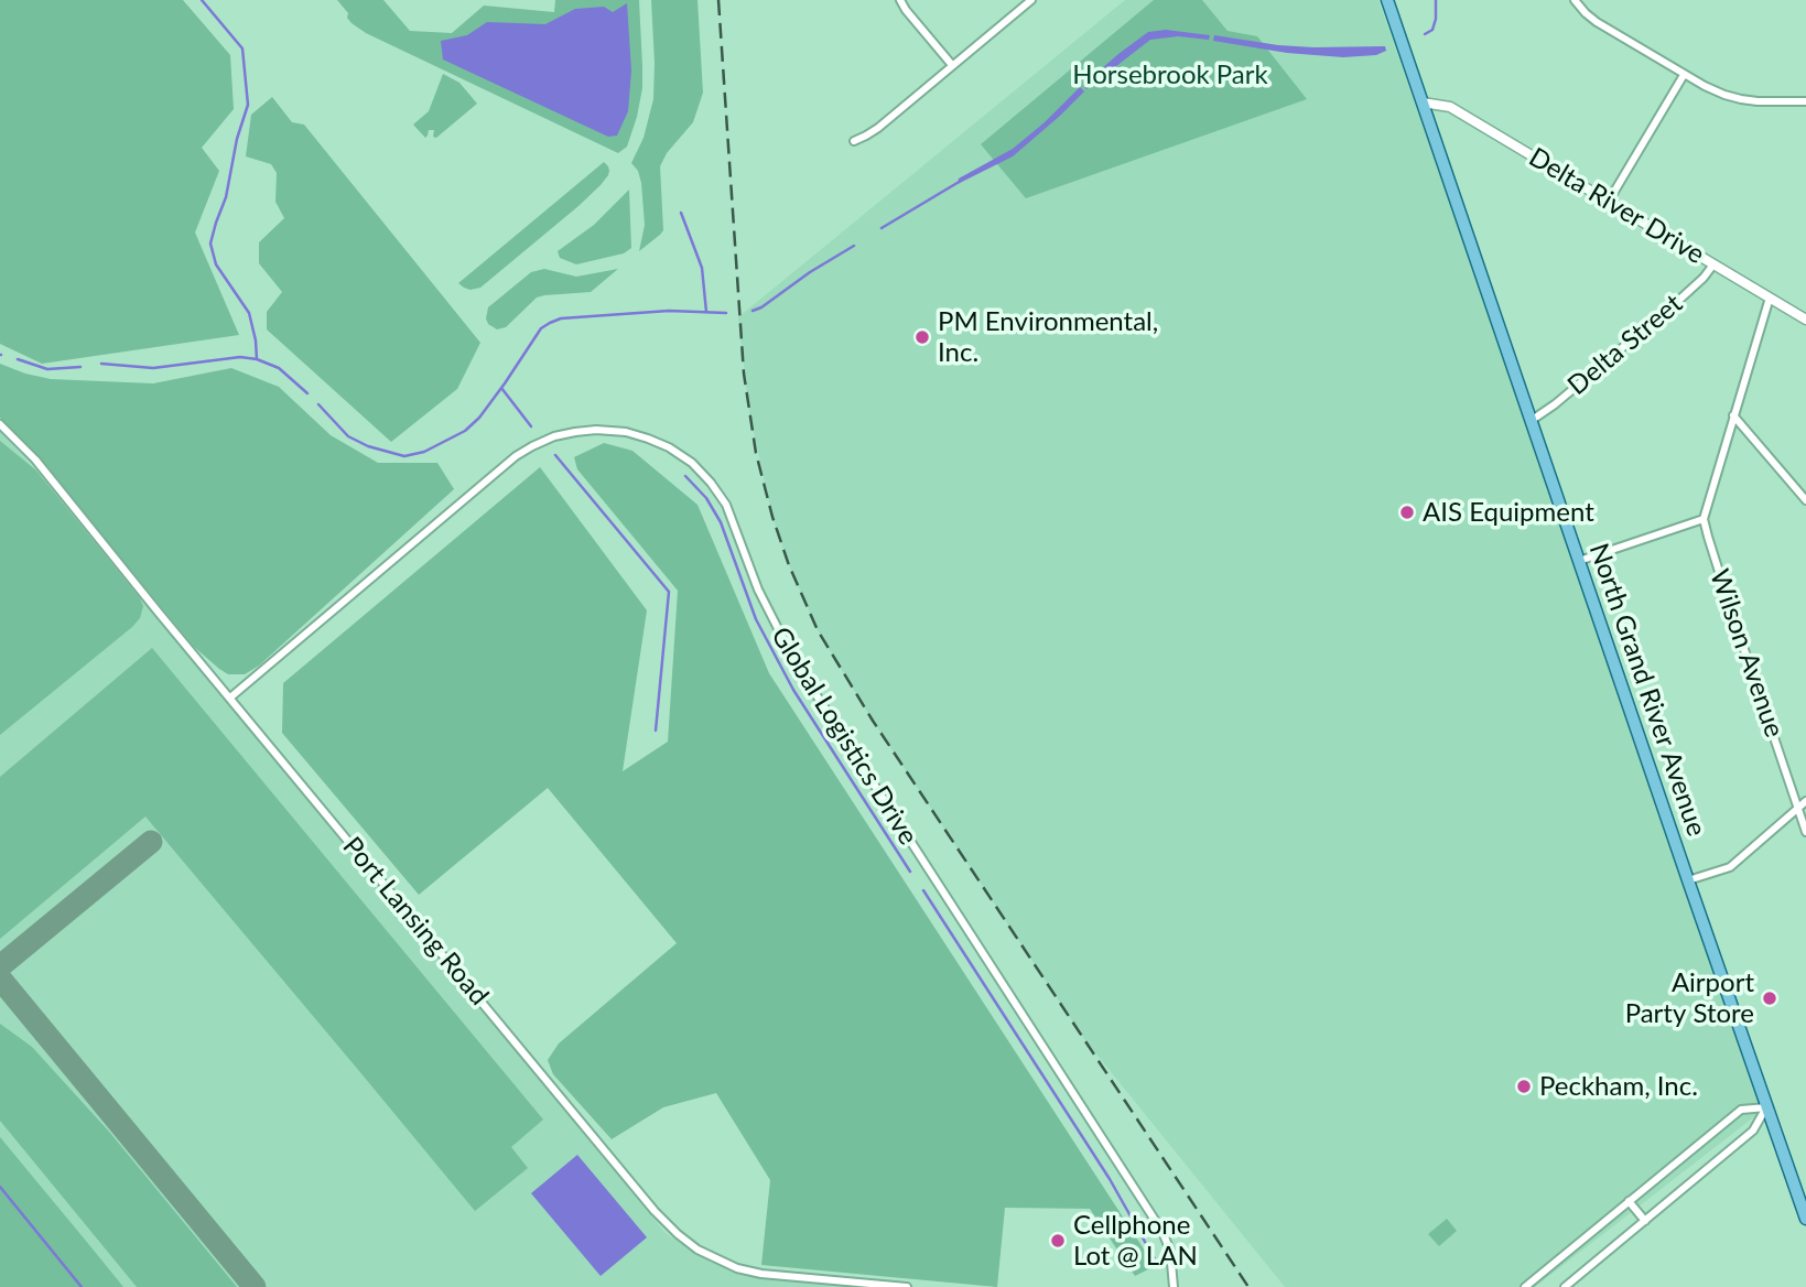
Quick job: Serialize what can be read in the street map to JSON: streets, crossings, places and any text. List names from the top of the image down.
{
  "streets": {
    "main road": ["North Grand River Avenue"],
    "street": [
      "Delta River Drive",
      "Delta Street",
      "Wilson Avenue",
      "Global Logistics Drive",
      "Port Lansing Road"
    ]
  },
  "crossings": [
    ["Delta River Drive", "Delta Street"],
    ["Delta River Drive", "North Grand River Avenue"],
    ["Delta Street", "North Grand River Avenue"],
    ["Global Logistics Drive", "Port Lansing Road"]
  ],
  "parks": ["Horsebrook Park"],
  "places": [
    "PM Environmental, Inc.",
    "AIS Equipment",
    "Airport Party Store",
    "Peckham, Inc.",
    "Cellphone Lot @ LAN"
  ]
}
